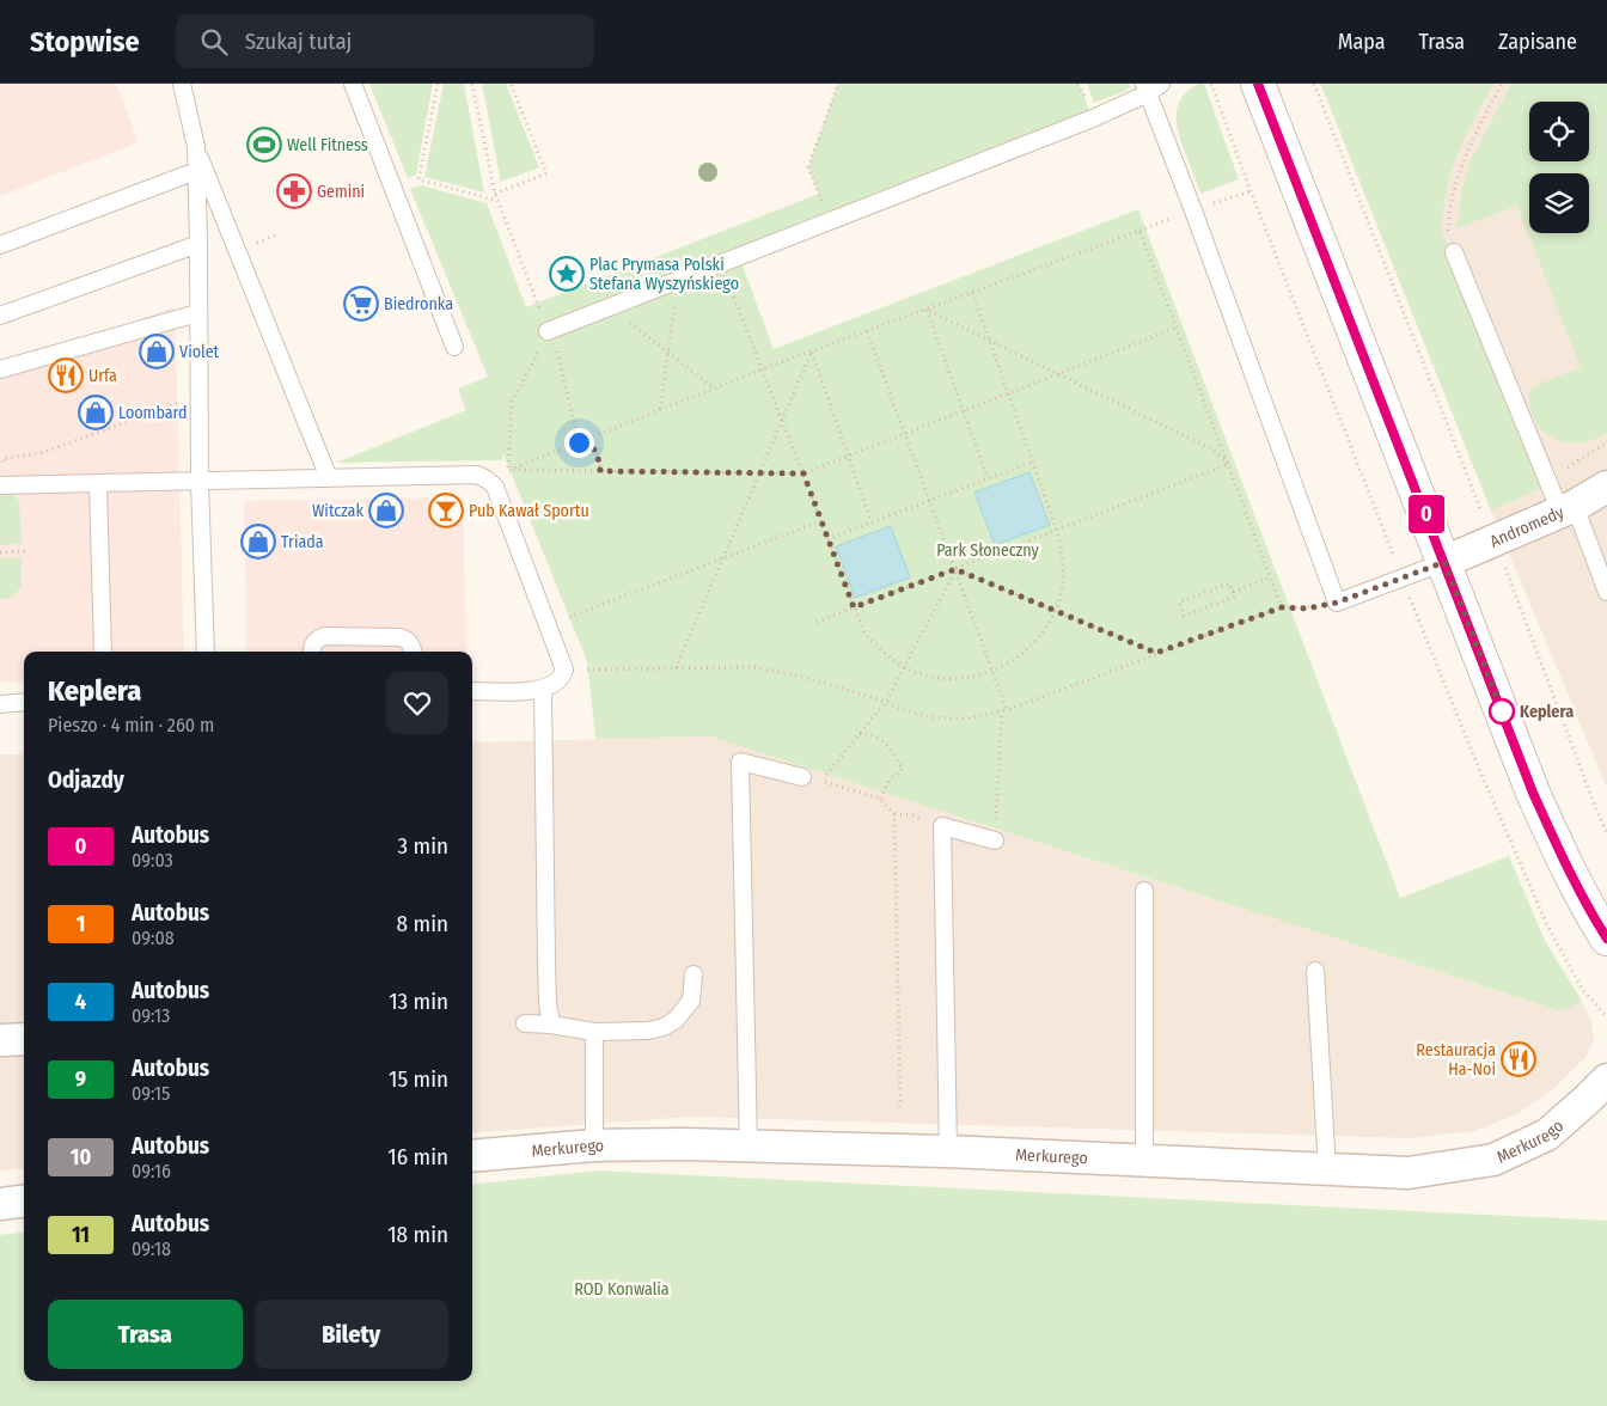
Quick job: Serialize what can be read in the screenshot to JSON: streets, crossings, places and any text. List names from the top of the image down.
{
  "streets": {
    "street": ["Andromedy", "Merkurego"]
  },
  "parks": ["Park Słoneczny", "ROD Konwalia"],
  "places": {
    "sports": ["Well Fitness"],
    "pharmacy": ["Gemini"],
    "place": ["Plac Prymasa Polski Stefana Wyszyńskiego"],
    "supermarket": ["Biedronka"],
    "shop": [
      "Violet",
      "Loombard",
      "Witczak",
      "Triada"
    ],
    "restaurant": ["Urfa", "Restauracja Ha-Noi"],
    "bar": ["Pub Kawał Sportu"],
    "other": ["Keplera"]
  },
  "lines": ["bus line 0"],
  "page": {
    "header": "Stopwise",
    "search": "Szukaj tutaj",
    "nav": ["Mapa", "Trasa", "Zapisane"],
    "on_map": "0",
    "heading": [
      ["Keplera", "Pieszo · 4 min · 260 m"],
      "Odjazdy"
    ],
    "list": [
      {
        "mark": "0",
        "name": "Autobus",
        "note": "09:03",
        "value": "3 min"
      },
      {
        "mark": "1",
        "name": "Autobus",
        "note": "09:08",
        "value": "8 min"
      },
      {
        "mark": "4",
        "name": "Autobus",
        "note": "09:13",
        "value": "13 min"
      },
      {
        "mark": "9",
        "name": "Autobus",
        "note": "09:15",
        "value": "15 min"
      },
      {
        "mark": "10",
        "name": "Autobus",
        "note": "09:16",
        "value": "16 min"
      },
      {
        "mark": "11",
        "name": "Autobus",
        "note": "09:18",
        "value": "18 min"
      }
    ],
    "buttons": ["Trasa", "Bilety"]
  }
}
